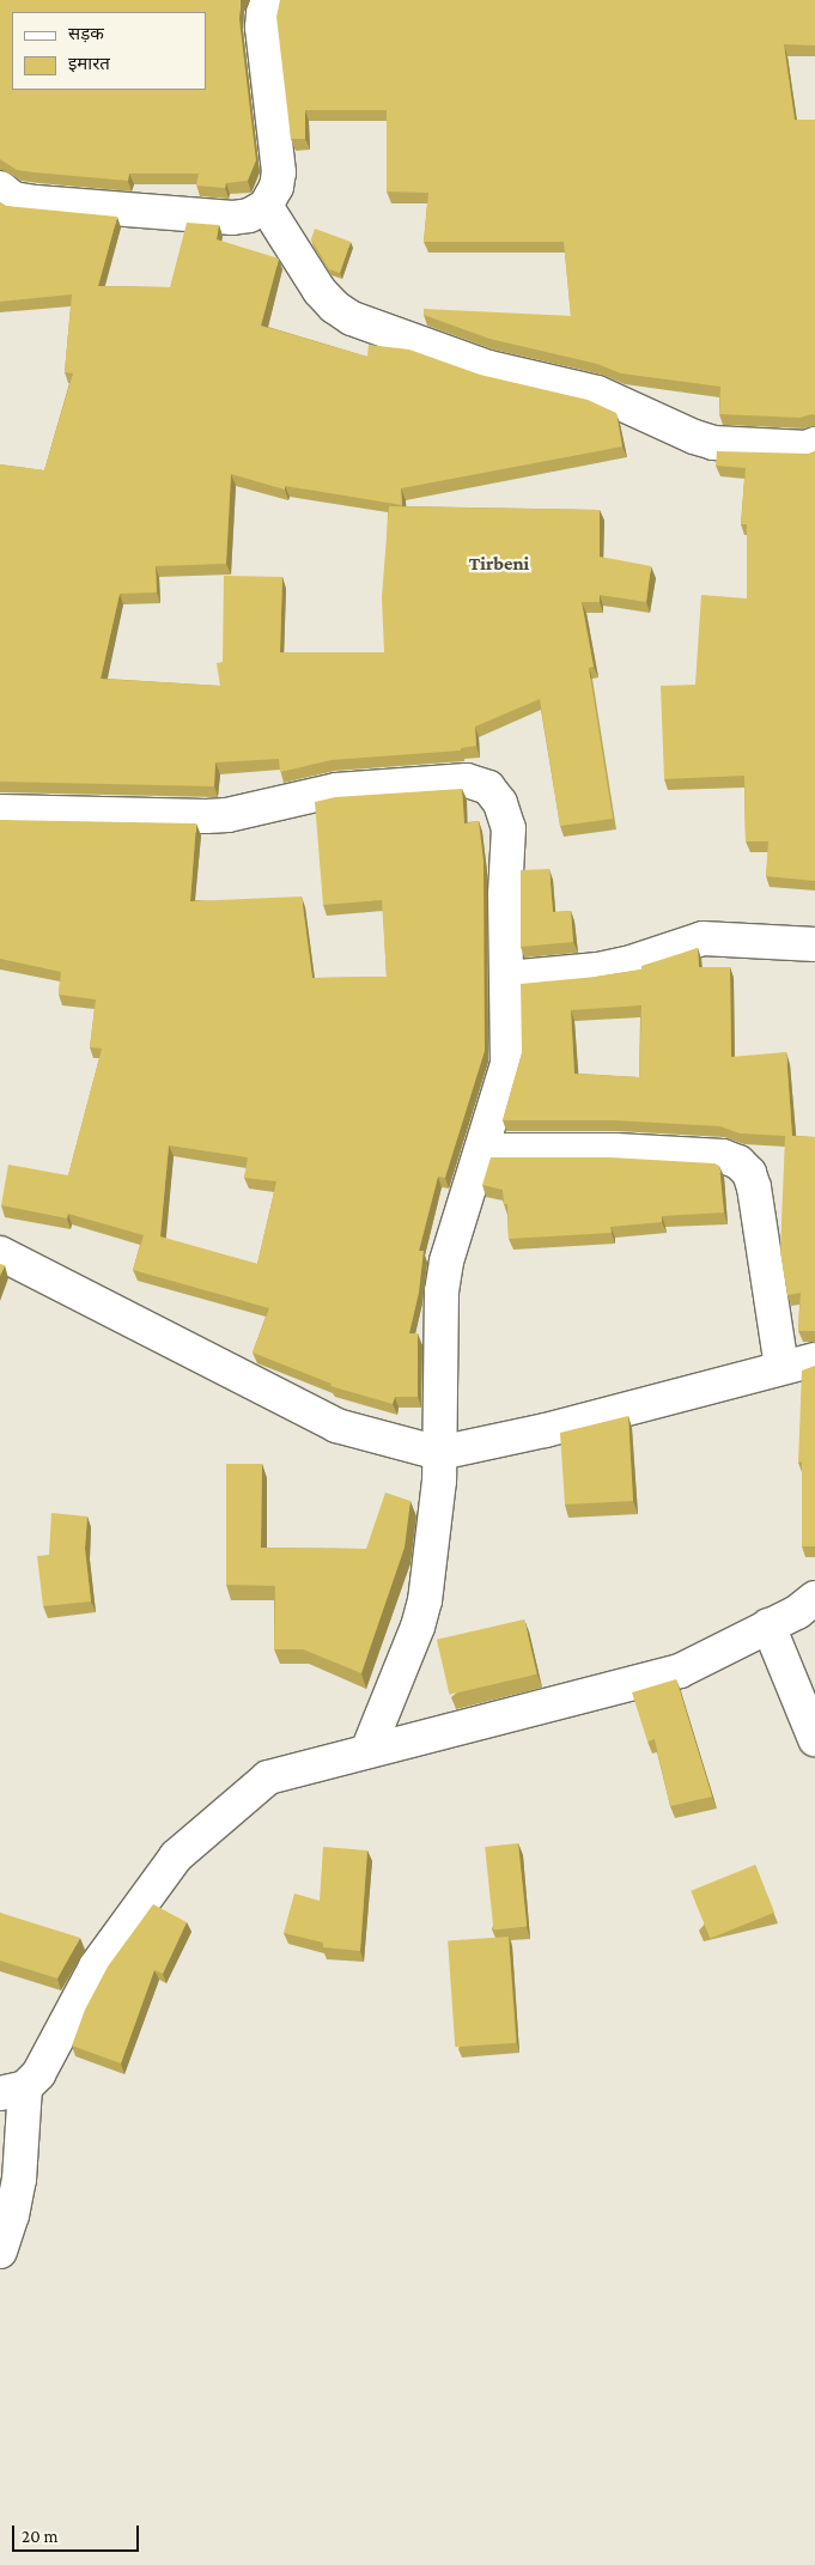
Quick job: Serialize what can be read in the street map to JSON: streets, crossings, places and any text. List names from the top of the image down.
{
  "districts": ["Tirbeni"],
  "legend": ["सड़क", "इमारत"],
  "scale_bar": "20 m"
}
